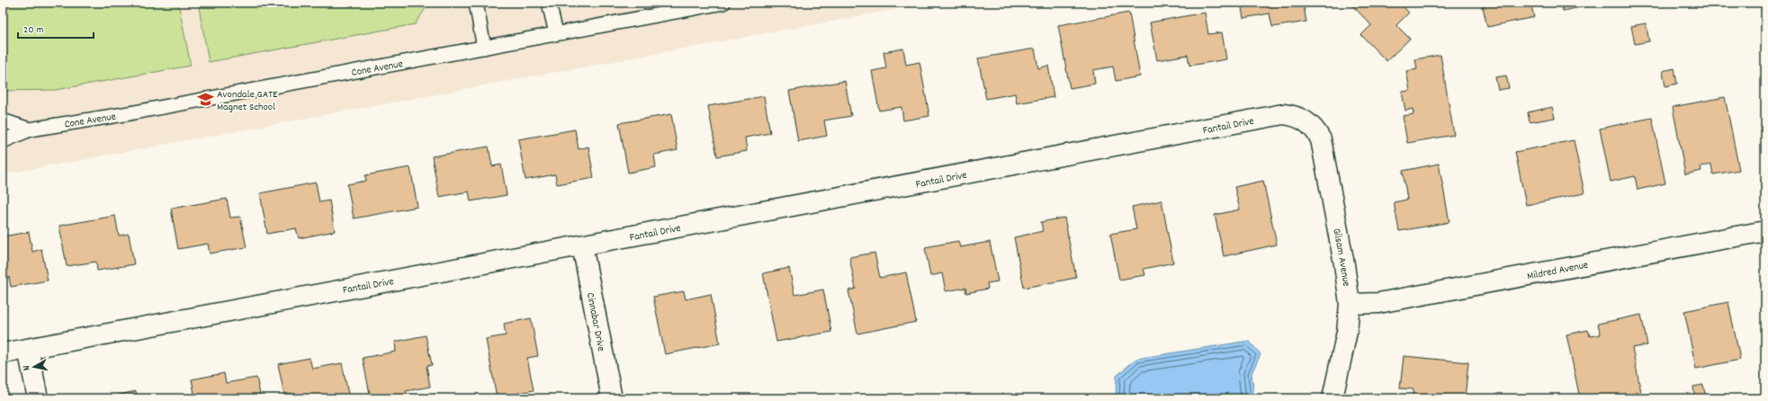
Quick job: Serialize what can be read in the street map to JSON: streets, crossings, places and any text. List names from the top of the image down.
{
  "streets": {
    "street": [
      "Fantail Drive",
      "Gilsam Avenue",
      "Mildred Avenue",
      "Cinnabar Drive"
    ],
    "lane": ["Cone Avenue"]
  },
  "crossings": [
    ["Fantail Drive", "Gilsam Avenue"],
    ["Fantail Drive", "Cinnabar Drive"],
    ["Gilsam Avenue", "Mildred Avenue"]
  ],
  "places": {
    "school or university": ["Avondale GATE Magnet School"]
  },
  "scale_bar": "20 m",
  "north": "left"
}
